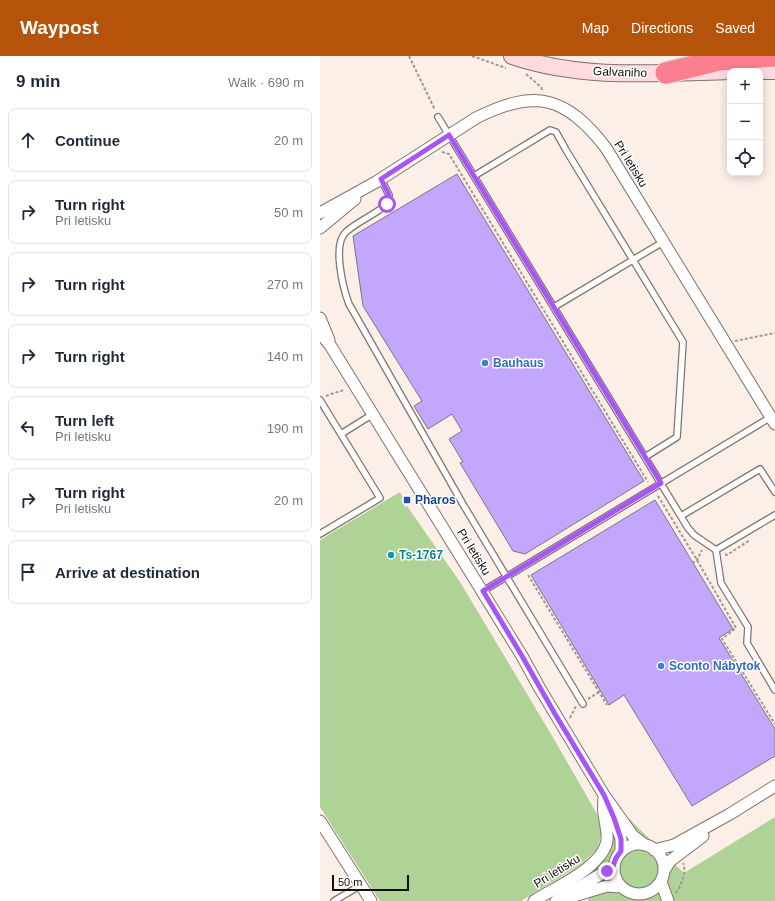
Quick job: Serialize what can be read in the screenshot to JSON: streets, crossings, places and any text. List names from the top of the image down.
{
  "streets": {
    "main road": ["Galvaniho"],
    "street": ["Pri letisku"]
  },
  "places": {
    "other": ["Bauhaus", "Ts-1767", "Sconto Nábytok"],
    "transit": ["Pharos"]
  },
  "scale_bar": "50 m",
  "page": {
    "header": "Waypost",
    "nav": ["Map", "Directions", "Saved"],
    "heading": ["9 min", "Walk · 690 m"],
    "map_buttons": ["+", "−"],
    "list": [
      ["Continue", "20 m"],
      ["Turn right", "Pri letisku", "50 m"],
      ["Turn right", "270 m"],
      ["Turn right", "140 m"],
      ["Turn left", "Pri letisku", "190 m"],
      ["Turn right", "Pri letisku", "20 m"],
      "Arrive at destination"
    ],
    "scale": "50 m"
  }
}
